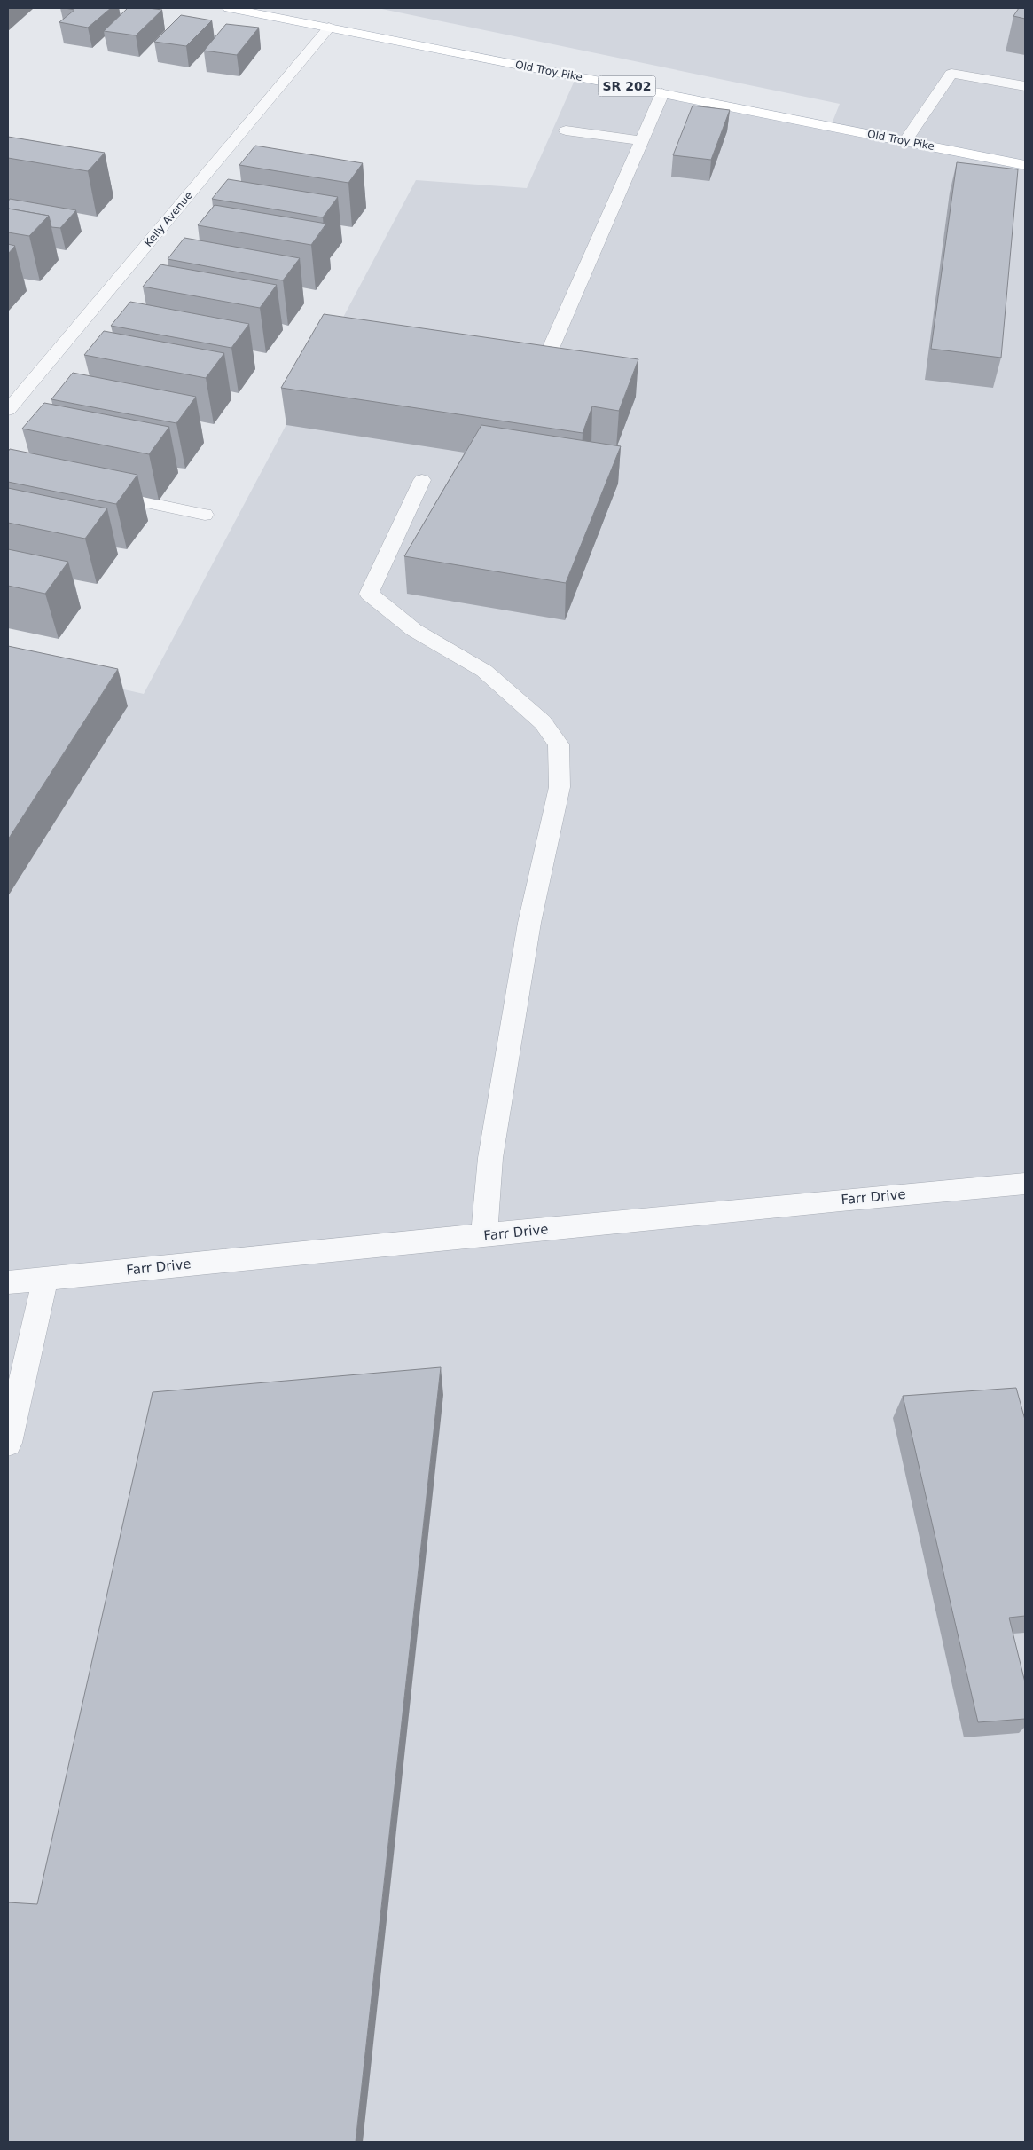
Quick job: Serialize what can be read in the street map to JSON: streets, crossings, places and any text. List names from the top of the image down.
{
  "streets": {
    "main road": ["Old Troy Pike", "SR 202"],
    "street": ["Kelly Avenue", "Farr Drive"]
  },
  "crossings": [
    ["Old Troy Pike", "Kelly Avenue"]
  ]
}
